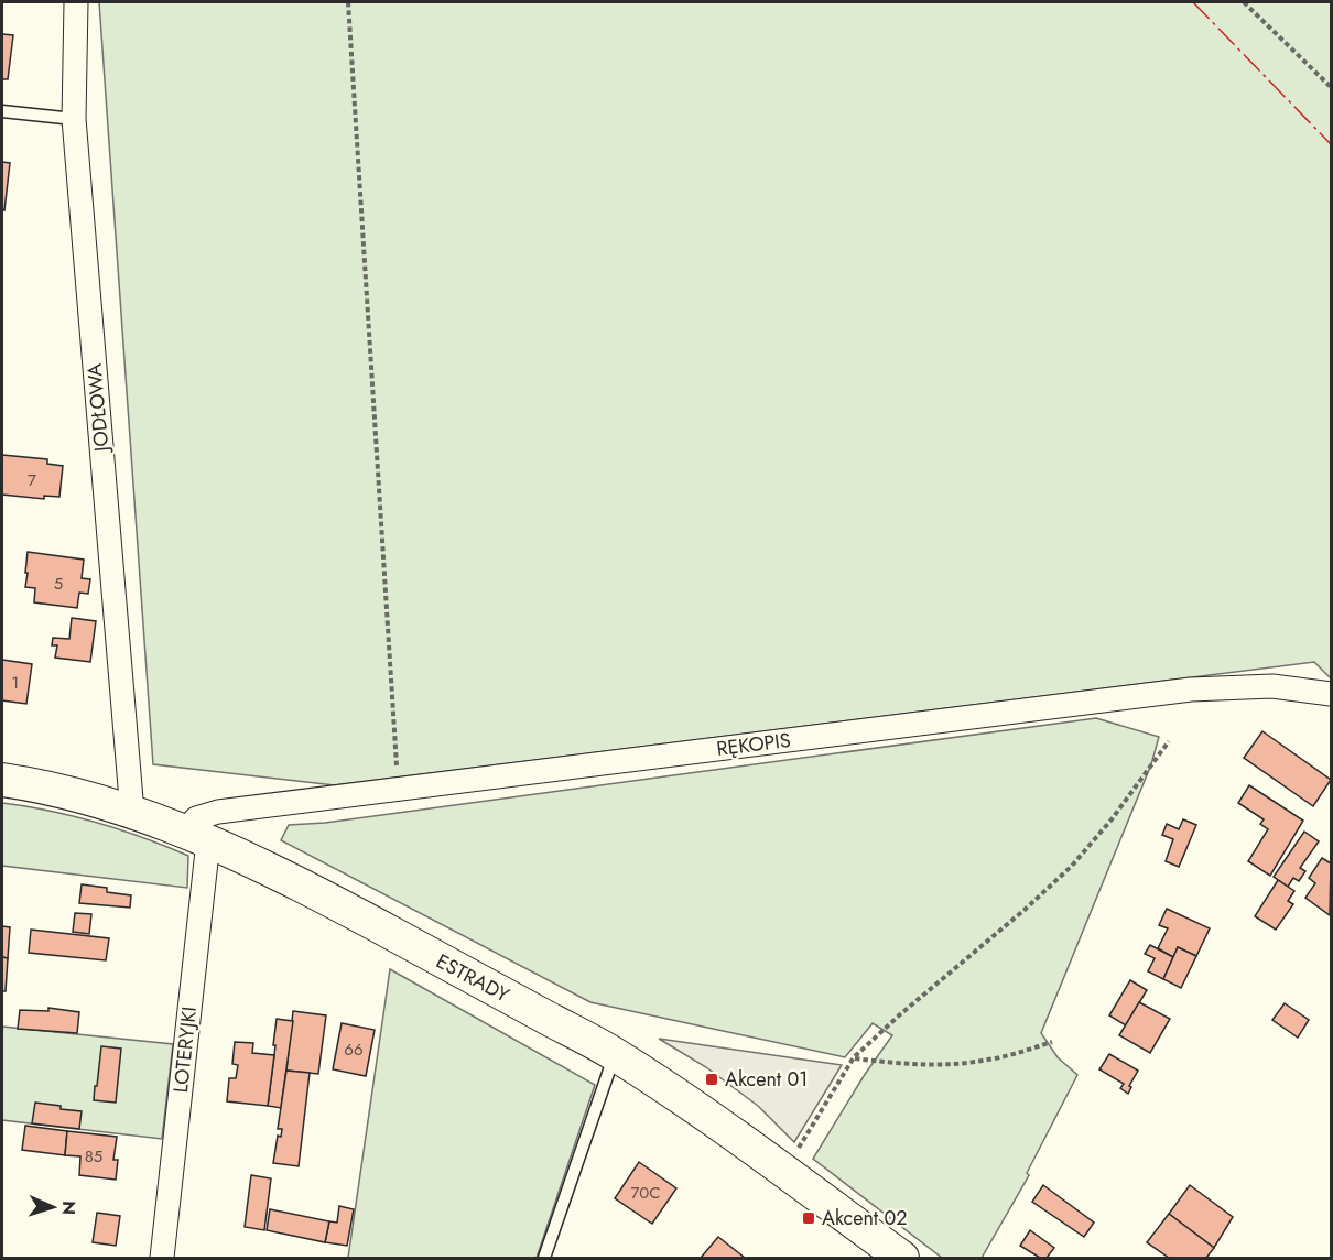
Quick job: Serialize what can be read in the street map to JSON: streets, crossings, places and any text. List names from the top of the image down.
{
  "streets": {
    "main road": ["ESTRADY"],
    "street": ["JODŁOWA", "RĘKOPIS", "LOTERYJKI"]
  },
  "crossings": [
    ["JODŁOWA", "ESTRADY"],
    ["RĘKOPIS", "ESTRADY"],
    ["RĘKOPIS", "LOTERYJKI"],
    ["ESTRADY", "LOTERYJKI"]
  ],
  "places": {
    "transit": ["Akcent 01", "Akcent 02"]
  },
  "house_numbers": [
    "7",
    "5",
    "1",
    "66",
    "85",
    "70C"
  ],
  "north": "right"
}
